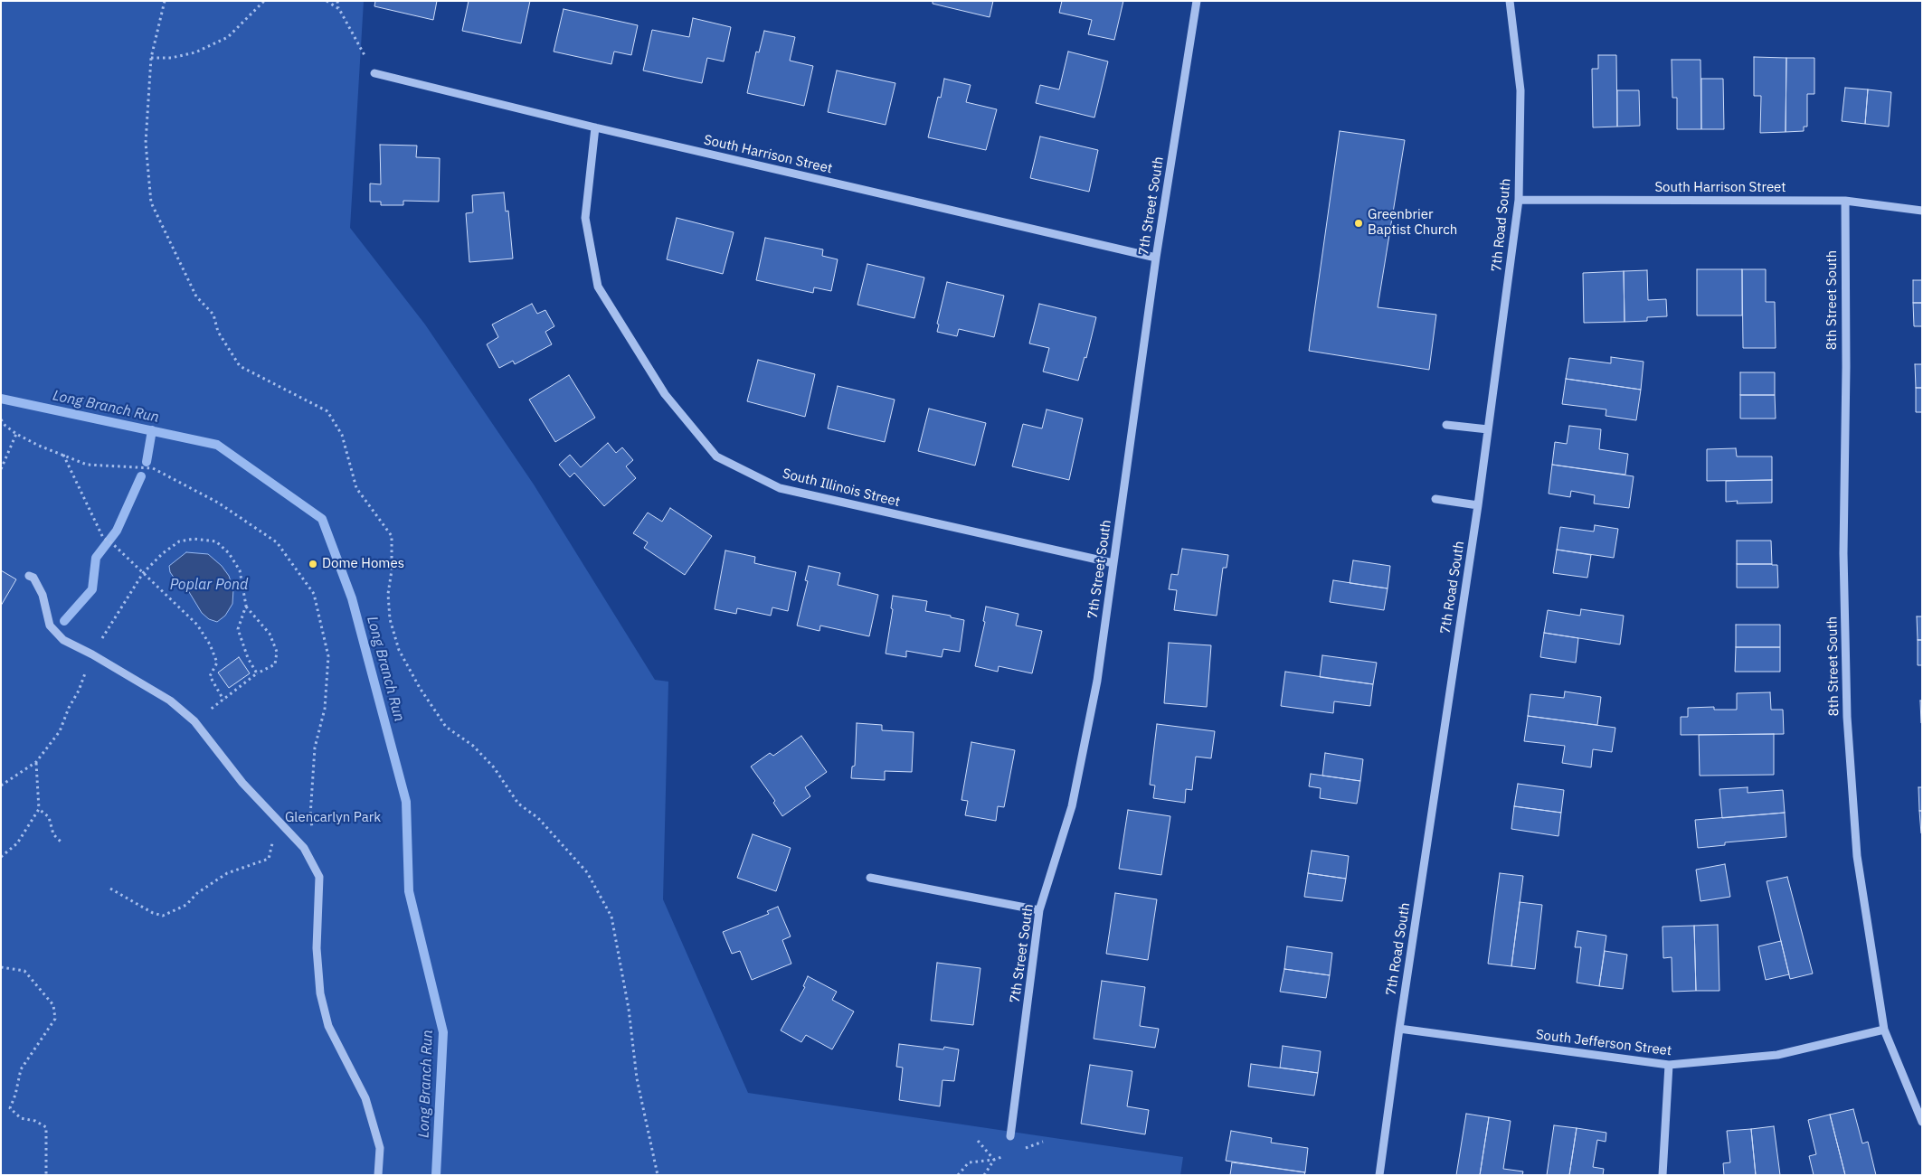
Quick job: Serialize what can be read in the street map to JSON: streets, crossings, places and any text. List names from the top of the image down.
{
  "streets": {
    "street": [
      "South Harrison Street",
      "7th Street South",
      "7th Road South",
      "8th Street South",
      "South Illinois Street",
      "South Jefferson Street"
    ]
  },
  "crossings": [
    ["South Harrison Street", "7th Street South"],
    ["South Harrison Street", "7th Road South"],
    ["South Harrison Street", "8th Street South"],
    ["South Harrison Street", "South Illinois Street"],
    ["7th Street South", "South Illinois Street"],
    ["7th Road South", "South Jefferson Street"],
    ["8th Street South", "South Jefferson Street"]
  ],
  "water": ["Long Branch Run", "Poplar Pond"],
  "parks": ["Glencarlyn Park"],
  "places": ["Greenbrier Baptist Church", "Dome Homes"]
}
